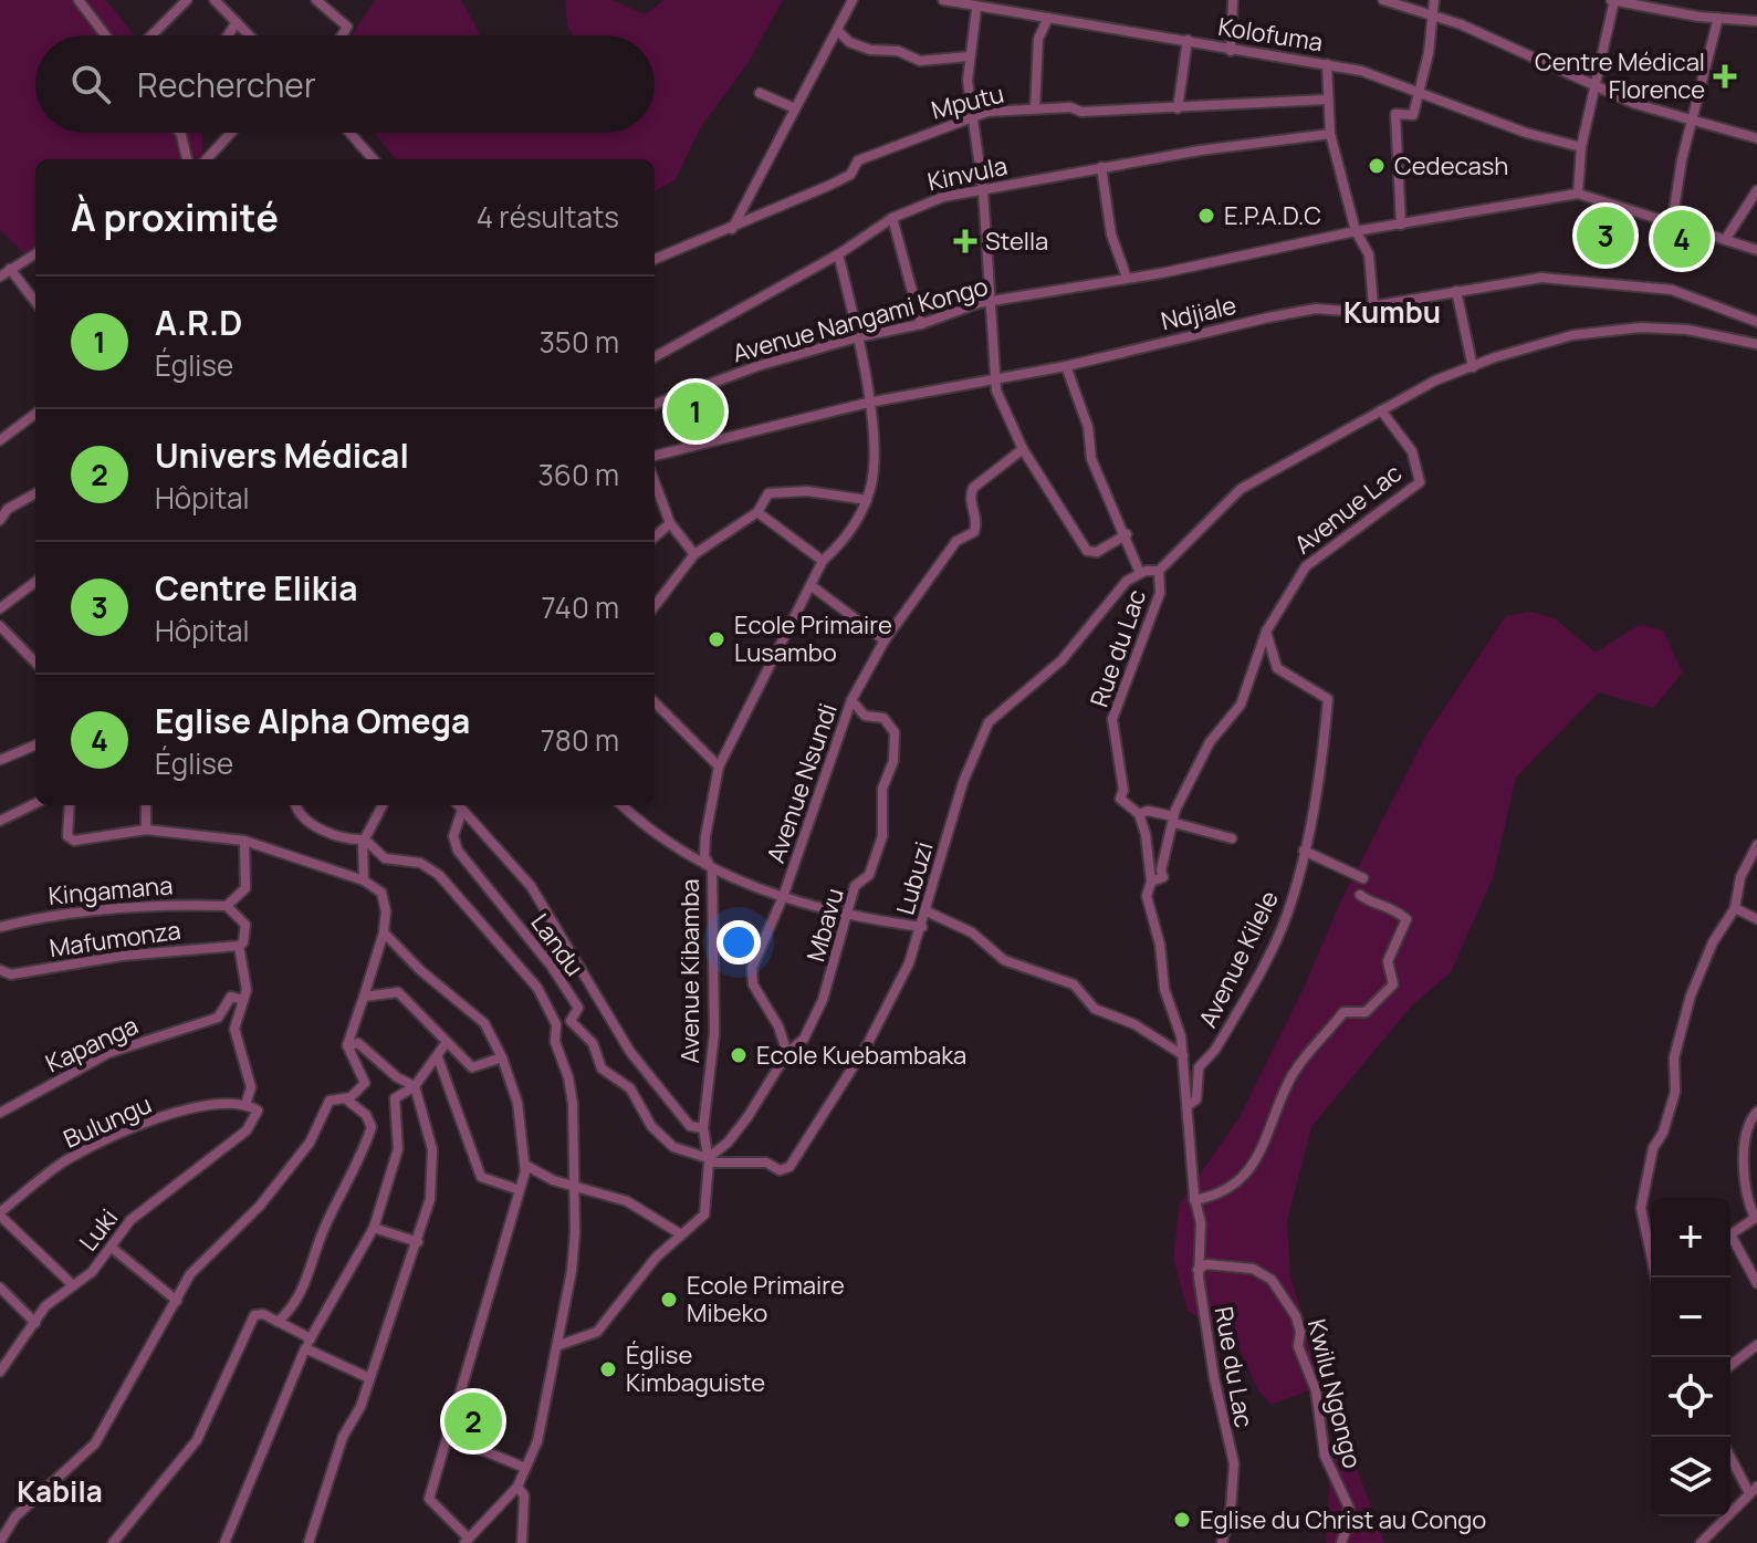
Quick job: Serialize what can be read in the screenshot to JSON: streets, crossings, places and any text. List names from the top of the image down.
{
  "streets": {
    "street": [
      "Kolofuma",
      "Mputu",
      "Kinvula",
      "Ndjiale",
      "Avenue Nangami Kongo",
      "Avenue Lac",
      "Rue du Lac",
      "Avenue Nsundi",
      "Lubuzi",
      "Kingamana",
      "Mbavu",
      "Mafumonza",
      "Landu",
      "Avenue Kilele",
      "Avenue Kibamba",
      "Kapanga",
      "Bulungu",
      "Luki",
      "Kwilu Ngongo"
    ]
  },
  "crossings": [
    ["Kinvula", "Avenue Kibamba"],
    ["Ndjiale", "Avenue Kibamba"],
    ["Avenue Nangami Kongo", "Avenue Kibamba"],
    ["Avenue Lac", "Rue du Lac"],
    ["Avenue Lac", "Avenue Kilele"],
    ["Rue du Lac", "Avenue Kilele"],
    ["Rue du Lac", "Kwilu Ngongo"],
    ["Avenue Nsundi", "Mbavu"],
    ["Lubuzi", "Mbavu"],
    ["Lubuzi", "Landu"],
    ["Lubuzi", "Avenue Kibamba"],
    ["Mbavu", "Landu"],
    ["Mbavu", "Avenue Kibamba"],
    ["Landu", "Avenue Kibamba"],
    ["Bulungu", "Luki"]
  ],
  "districts": ["Kumbu", "Kabila"],
  "places": {
    "health": ["Centre Médical Florence", "Stella"],
    "other": [
      "Cedecash",
      "E.P.A.D.C",
      "Ecole Primaire Lusambo",
      "Ecole Kuebambaka",
      "Ecole Primaire Mibeko",
      "Église Kimbaguiste",
      "Eglise du Christ au Congo"
    ]
  },
  "page": {
    "search": "Rechercher",
    "heading": ["À proximité", "4 résultats"],
    "pins": [
      "3",
      "4",
      "1",
      "2"
    ],
    "list": [
      {
        "mark": "1",
        "name": "A.R.D",
        "note": "Église",
        "value": "350 m"
      },
      {
        "mark": "2",
        "name": "Univers Médical",
        "note": "Hôpital",
        "value": "360 m"
      },
      {
        "mark": "3",
        "name": "Centre Elikia",
        "note": "Hôpital",
        "value": "740 m"
      },
      {
        "mark": "4",
        "name": "Eglise Alpha Omega",
        "note": "Église",
        "value": "780 m"
      }
    ],
    "map_buttons": ["+", "−"]
  }
}
